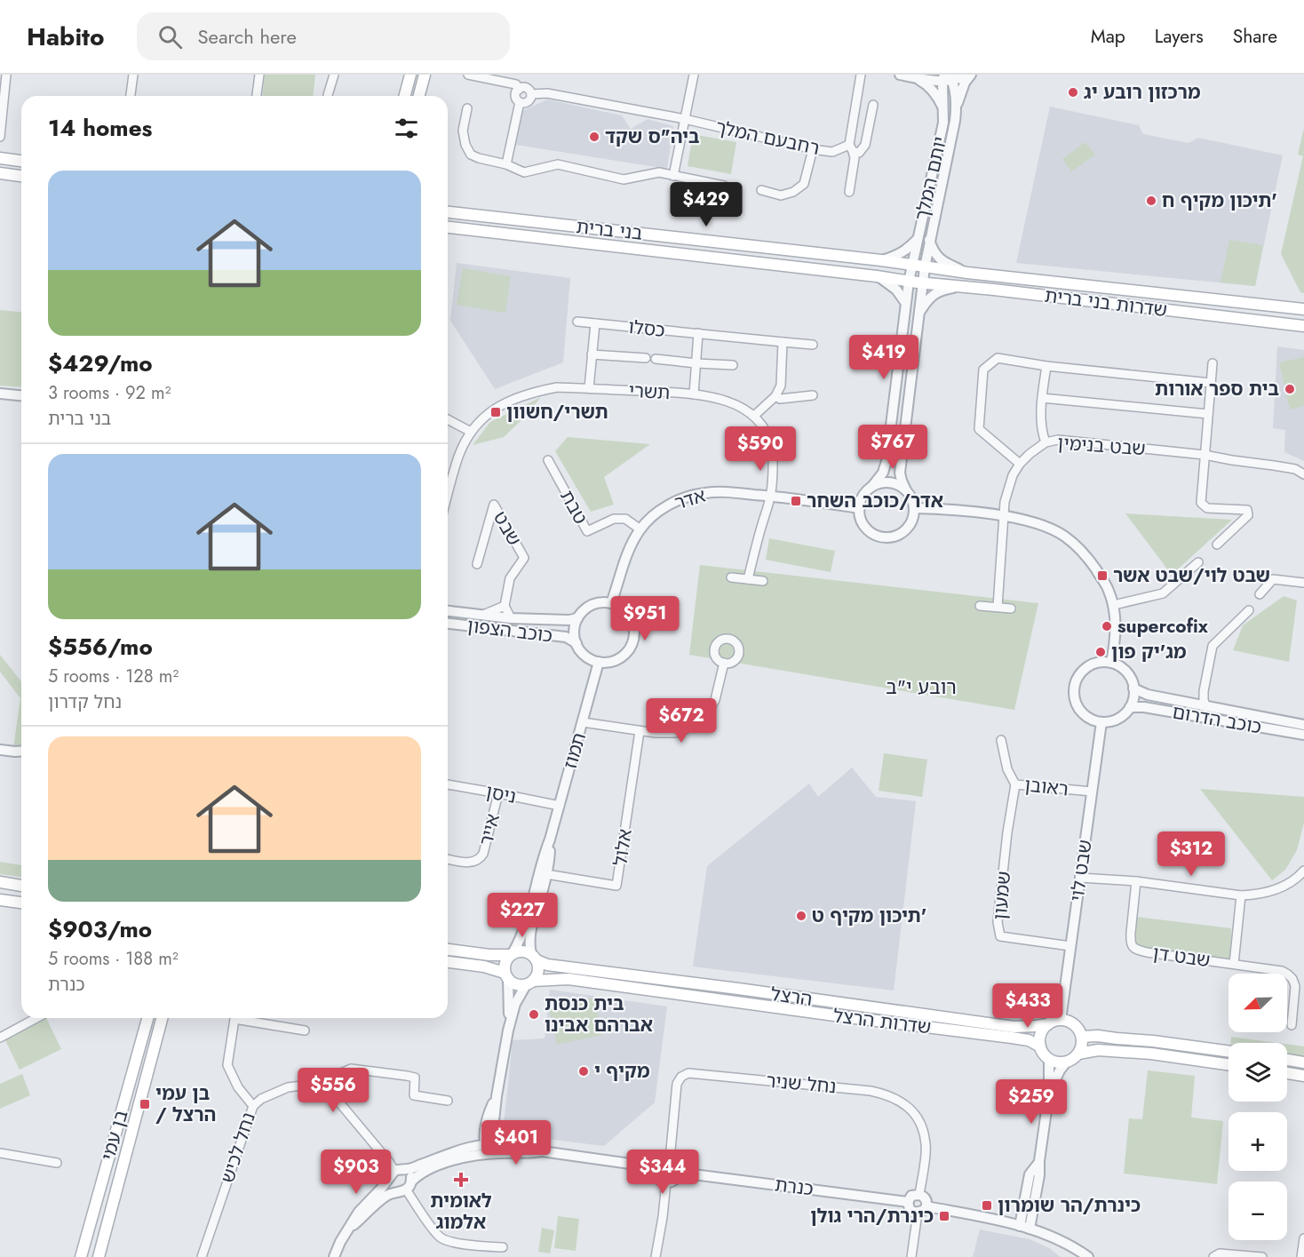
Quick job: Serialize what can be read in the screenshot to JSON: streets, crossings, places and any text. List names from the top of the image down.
{
  "streets": {
    "main road": [
      "בני ברית",
      "שדרות בני ברית",
      "הרצל",
      "שדרות הרצל",
      "בן עמי"
    ],
    "street": [
      "רחבעם המלך",
      "יותם המלך",
      "כסלו",
      "תשרי",
      "שבט בנימין",
      "אדר",
      "טבת",
      "שבט",
      "כוכב הצפון",
      "כוכב הדרום",
      "תמוז",
      "ראובן",
      "ניסן",
      "אייר",
      "אלול",
      "שבט לוי",
      "שמעון",
      "שבט דן",
      "נחל שניר",
      "נחל לכיש",
      "כנרת"
    ]
  },
  "crossings": [
    ["יותם המלך", "בני ברית"],
    ["יותם המלך", "שדרות בני ברית"],
    ["יותם המלך", "אדר"],
    ["בני ברית", "שדרות בני ברית"],
    ["אדר", "טבת"],
    ["אדר", "כוכב הצפון"],
    ["אדר", "תמוז"],
    ["כוכב הצפון", "תמוז"],
    ["כוכב הדרום", "שבט לוי"],
    ["תמוז", "ניסן"],
    ["תמוז", "אלול"],
    ["תמוז", "הרצל"],
    ["תמוז", "שדרות הרצל"],
    ["ראובן", "שבט לוי"],
    ["ראובן", "שמעון"],
    ["ניסן", "אייר"],
    ["שבט לוי", "שמעון"],
    ["שבט לוי", "הרצל"],
    ["שבט לוי", "שדרות הרצל"],
    ["הרצל", "שדרות הרצל"],
    ["נחל שניר", "כנרת"]
  ],
  "districts": ["רובע י\"ב"],
  "places": {
    "other": [
      "מרכזון רובע יג",
      "ביה\"ס שקד",
      "תיכון מקיף ח'",
      "בית ספר אורות",
      "supercofix",
      "מג'יק פון",
      "תיכון מקיף ט'",
      "בית כנסת אברהם אבינו",
      "מקיף י"
    ],
    "transit": [
      "תשרי/חשוון",
      "אדר/כוכב השחר",
      "שבט לוי/שבט אשר",
      "בן עמי / הרצל",
      "כינרת/הר שומרון",
      "כינרת/הרי גולן"
    ],
    "health": ["לאומית אלמוג"]
  },
  "north": "bottom left",
  "page": {
    "header": "Habito",
    "search": "Search here",
    "nav": ["Map", "Layers", "Share"],
    "heading": "14 homes",
    "list": [
      {
        "name": "$429/mo",
        "note": "3 rooms · 92 m² · בני ברית"
      },
      {
        "name": "$556/mo",
        "note": "5 rooms · 128 m² · נחל קדרון"
      },
      {
        "name": "$903/mo",
        "note": "5 rooms · 188 m² · כנרת"
      }
    ],
    "price": [
      "$429",
      "$419",
      "$767",
      "$590",
      "$951",
      "$672",
      "$312",
      "$227",
      "$433",
      "$556",
      "$259",
      "$401",
      "$903",
      "$344"
    ],
    "map_buttons": ["+", "−"]
  }
}
